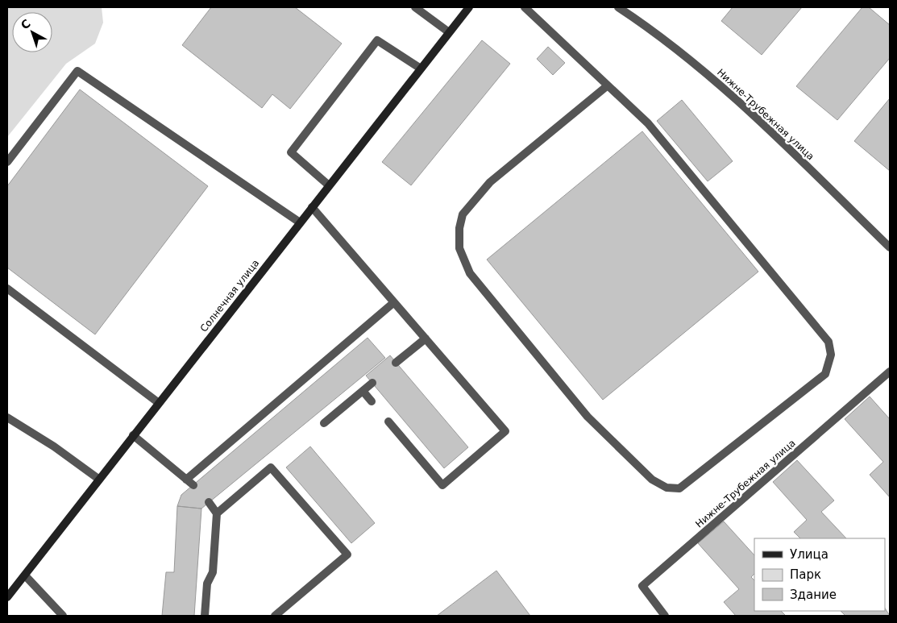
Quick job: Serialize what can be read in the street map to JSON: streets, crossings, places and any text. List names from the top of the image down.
{
  "streets": {
    "main road": ["Солнечная улица"],
    "street": ["Нижне-Трубежная улица"]
  },
  "legend": ["Улица", "Парк", "Здание"],
  "north": "top left"
}
